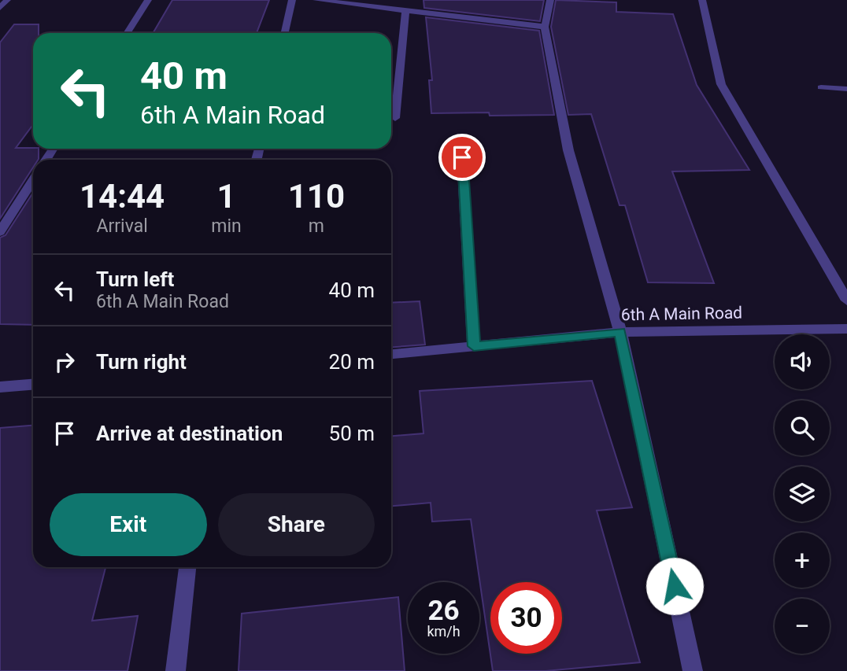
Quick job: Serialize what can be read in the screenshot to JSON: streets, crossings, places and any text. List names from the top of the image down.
{
  "streets": {
    "street": ["6th A Main Road"]
  },
  "page": {
    "turn": ["40 m", "6th A Main Road"],
    "eta": [
      "14:44",
      "Arrival",
      "1",
      "min",
      "110",
      "m"
    ],
    "list": [
      {
        "name": "Turn left",
        "note": "6th A Main Road",
        "value": "40 m"
      },
      {
        "name": "Turn right",
        "value": "20 m"
      },
      {
        "name": "Arrive at destination",
        "value": "50 m"
      }
    ],
    "map_buttons": ["+", "−"],
    "buttons": ["Exit", "Share"],
    "speed": "26 km/h",
    "limit": "30"
  }
}
